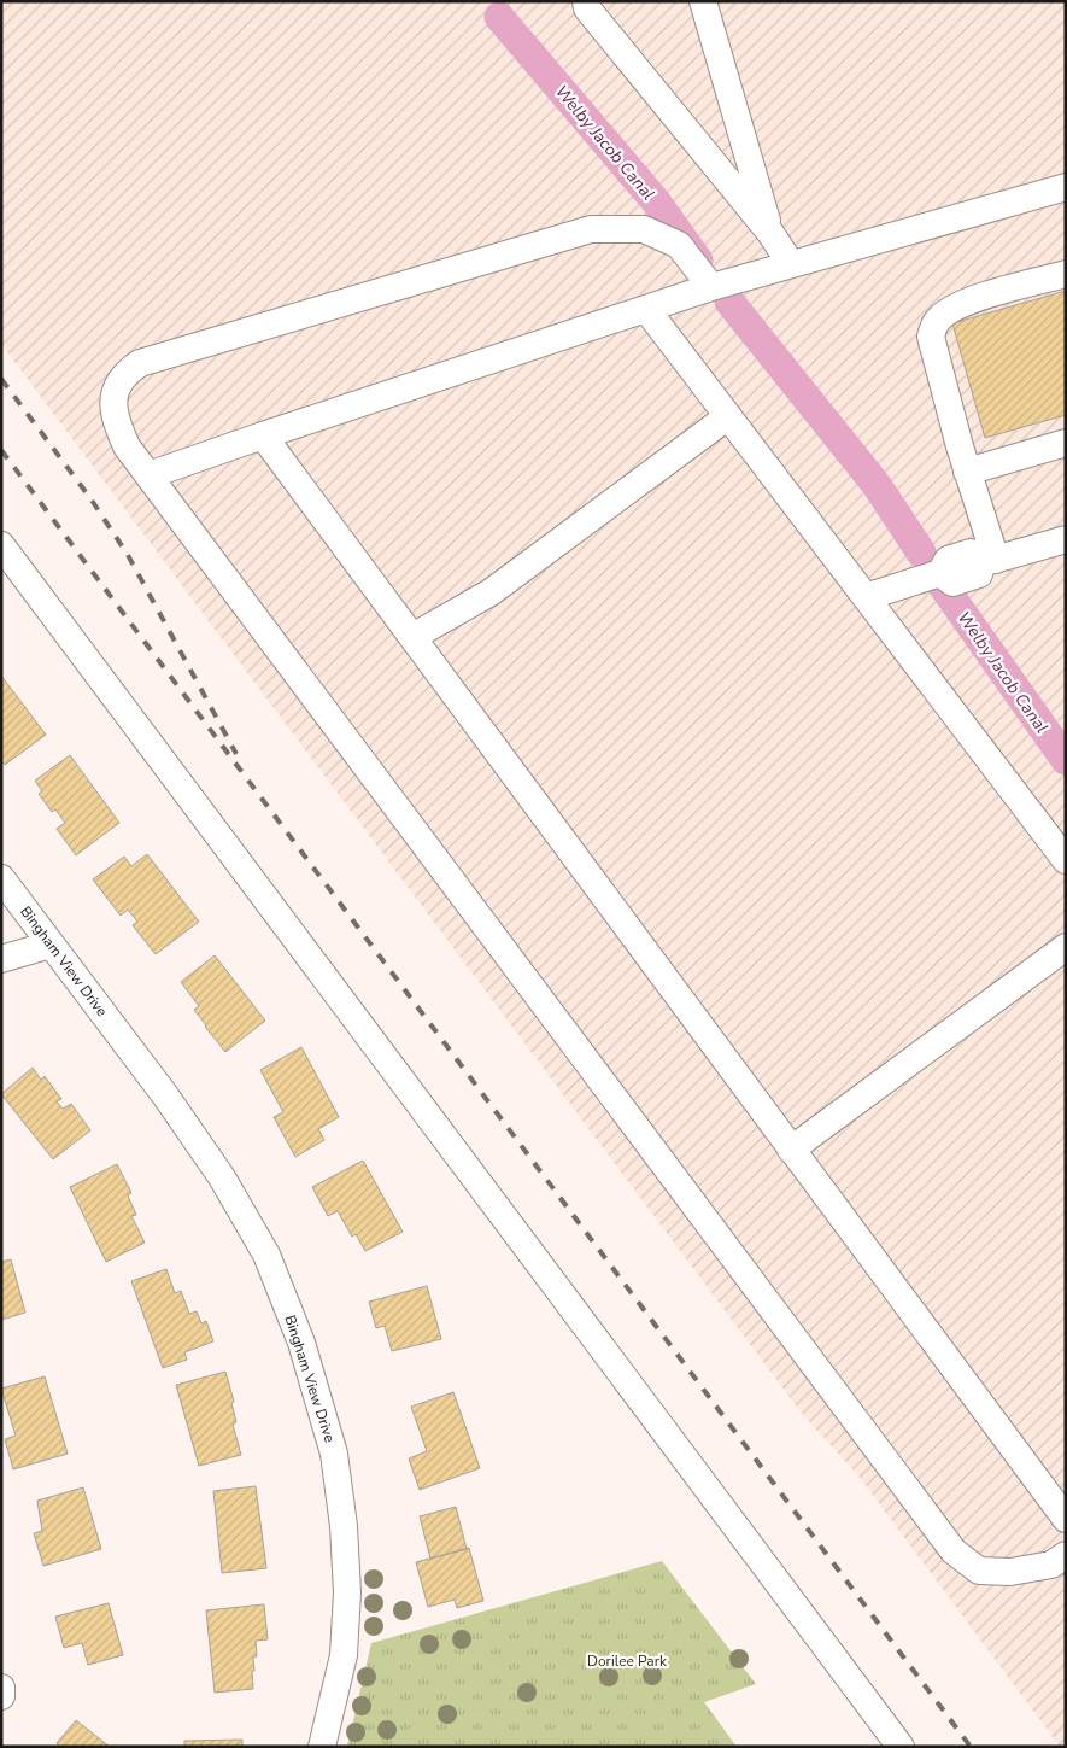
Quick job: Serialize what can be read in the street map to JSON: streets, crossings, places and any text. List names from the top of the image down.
{
  "streets": {
    "street": ["Bingham View Drive"]
  },
  "water": ["Welby Jacob Canal"],
  "parks": ["Dorilee Park"]
}
